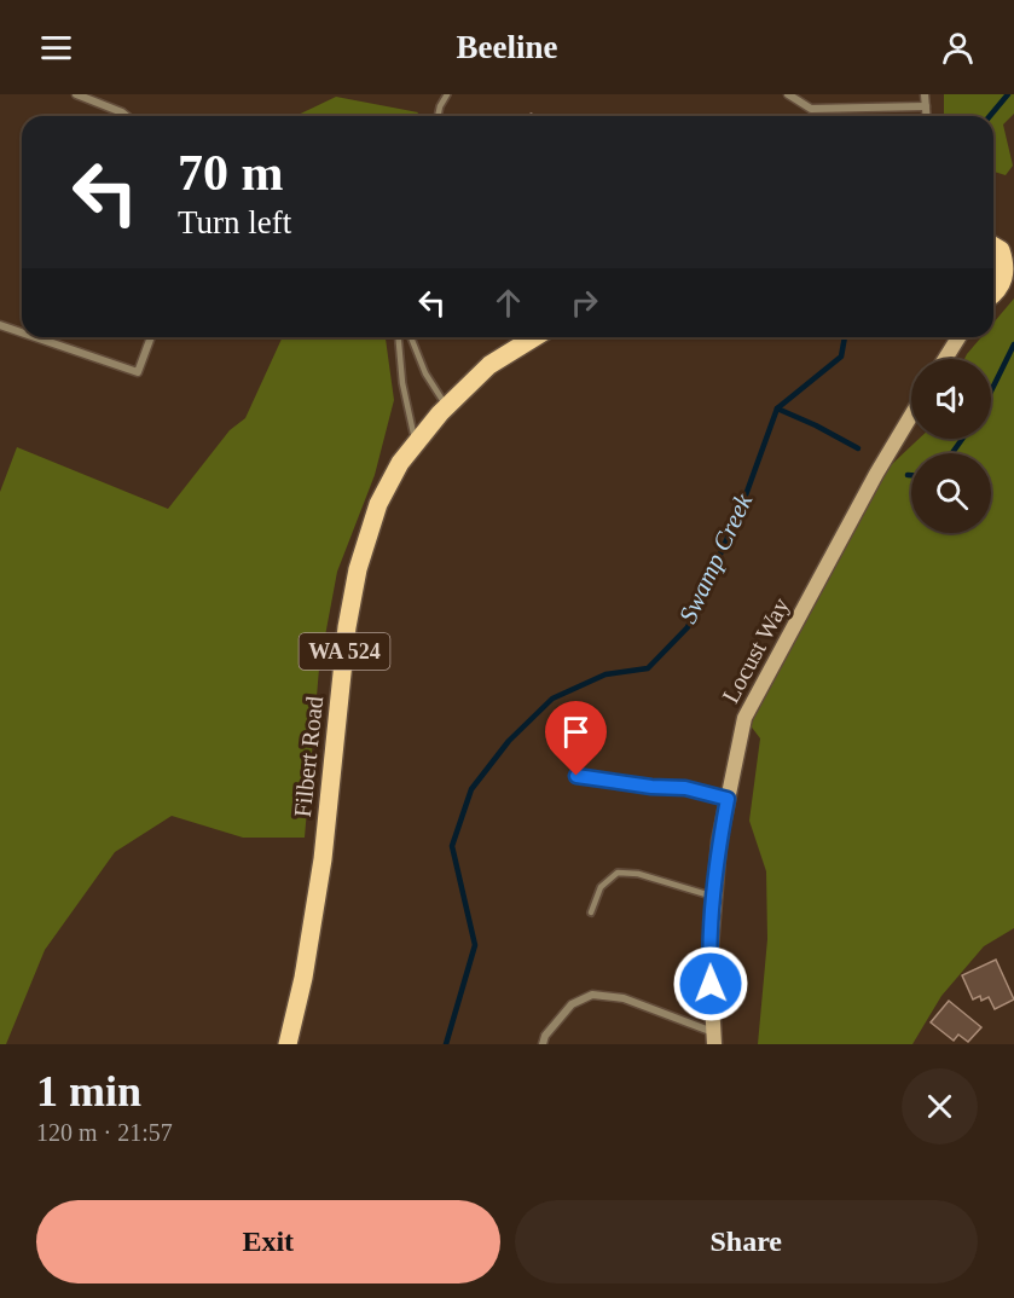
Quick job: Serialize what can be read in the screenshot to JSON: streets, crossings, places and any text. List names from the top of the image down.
{
  "streets": {
    "main road": ["Locust Way", "WA 524", "Filbert Road"]
  },
  "water": ["Swamp Creek"],
  "page": {
    "header": "Beeline",
    "turn": ["70 m", "Turn left"],
    "heading": ["1 min", "120 m · 21:57"],
    "buttons": ["Exit", "Share"]
  }
}
